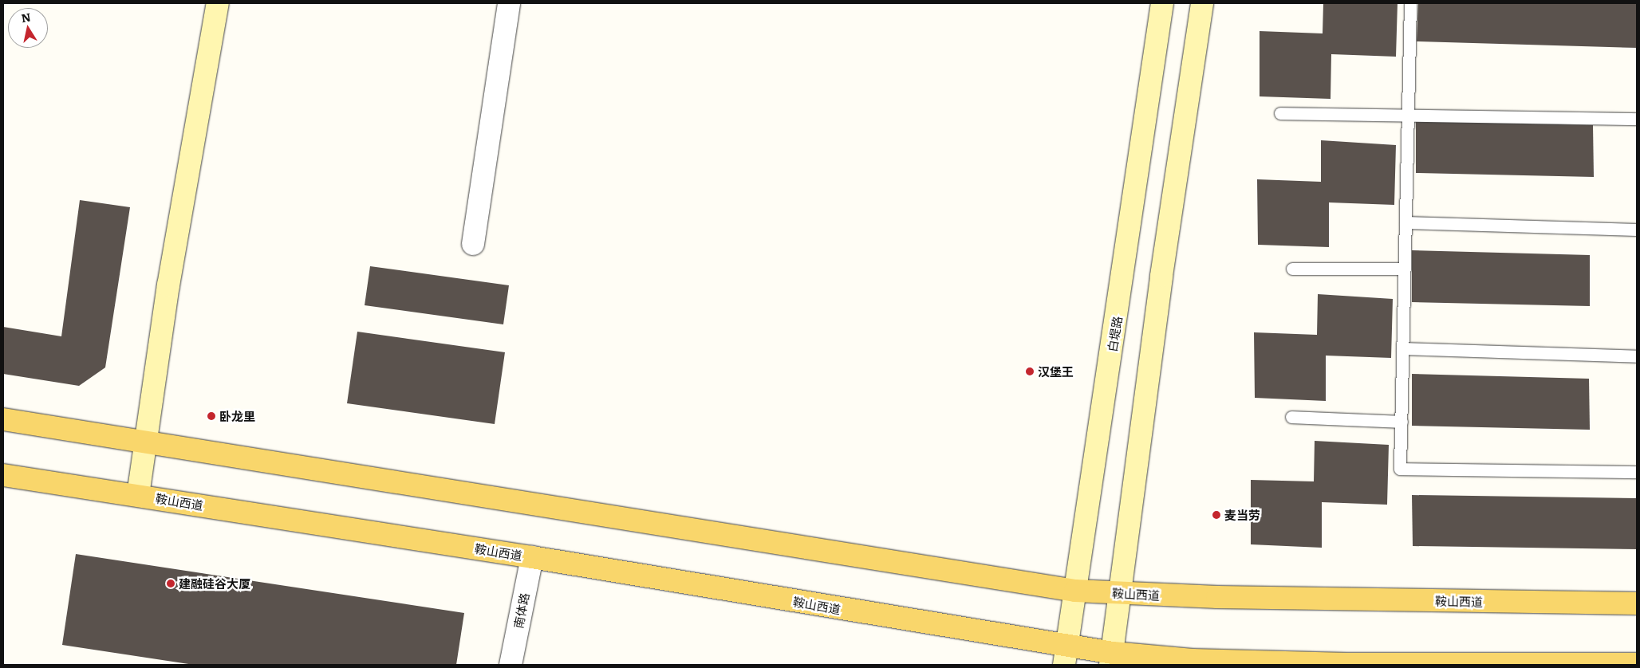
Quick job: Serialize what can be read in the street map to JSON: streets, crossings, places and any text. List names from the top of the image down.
{
  "streets": {
    "main road": ["白堤路", "鞍山西道"],
    "street": ["南体路"]
  },
  "crossings": [
    ["白堤路", "鞍山西道"],
    ["鞍山西道", "南体路"]
  ],
  "places": [
    "汉堡王",
    "卧龙里",
    "麦当劳",
    "建融硅谷大厦"
  ],
  "north": "top"
}
